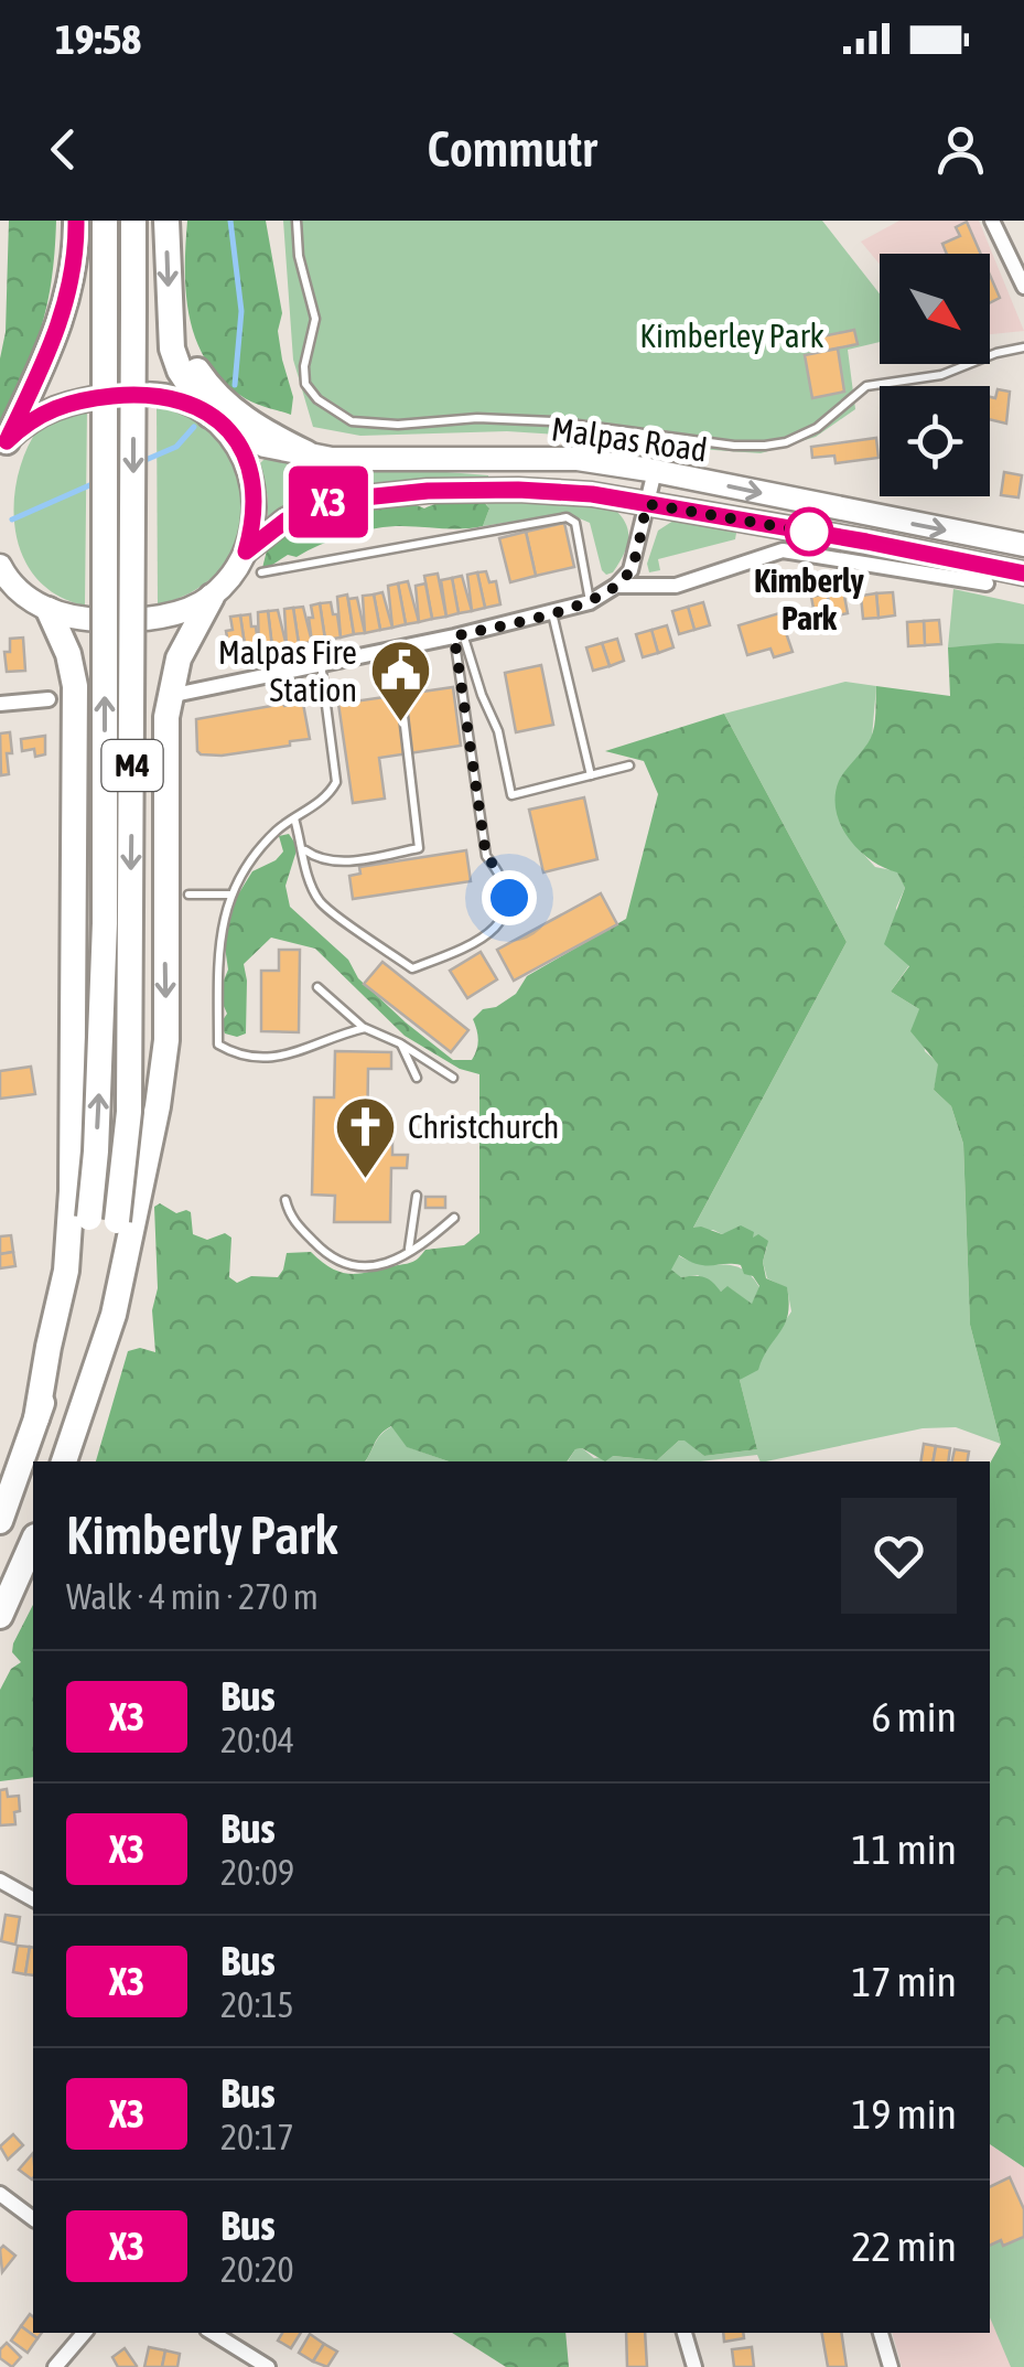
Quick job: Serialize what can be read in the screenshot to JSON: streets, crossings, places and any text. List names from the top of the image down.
{
  "streets": {
    "highway": ["M4"],
    "main road": ["Malpas Road"]
  },
  "parks": ["Kimberley Park"],
  "places": {
    "other": ["Kimberly Park"],
    "public building": ["Malpas Fire Station"],
    "church": ["Christchurch"]
  },
  "lines": ["bus line X3"],
  "north": "bottom right",
  "page": {
    "status": "19:58",
    "header": "Commutr",
    "on_map": "X3",
    "heading": ["Kimberly Park", "Walk · 4 min · 270 m"],
    "list": [
      {
        "mark": "X3",
        "name": "Bus",
        "note": "20:04",
        "value": "6 min"
      },
      {
        "mark": "X3",
        "name": "Bus",
        "note": "20:09",
        "value": "11 min"
      },
      {
        "mark": "X3",
        "name": "Bus",
        "note": "20:15",
        "value": "17 min"
      },
      {
        "mark": "X3",
        "name": "Bus",
        "note": "20:17",
        "value": "19 min"
      },
      {
        "mark": "X3",
        "name": "Bus",
        "note": "20:20",
        "value": "22 min"
      }
    ]
  }
}
